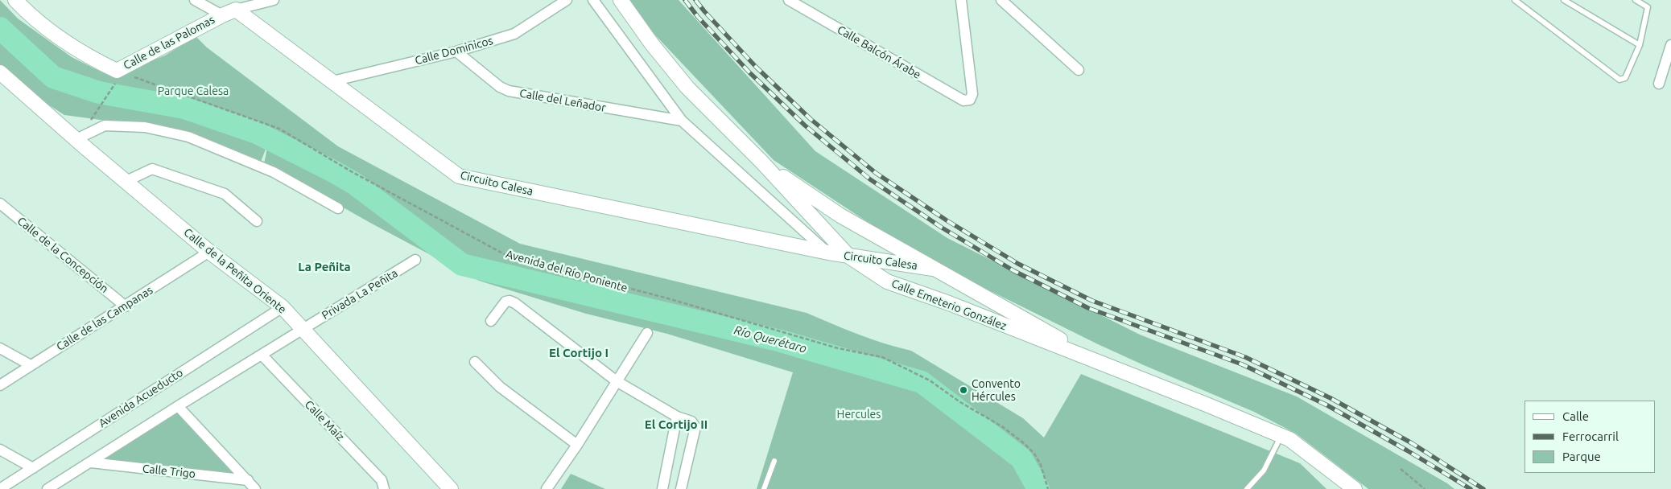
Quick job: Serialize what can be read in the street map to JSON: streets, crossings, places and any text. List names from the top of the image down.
{
  "streets": {
    "main road": [
      "Calle de las Palomas",
      "Circuito Calesa",
      "Calle de la Peñita Oriente",
      "Calle Emeterio González"
    ],
    "street": [
      "Calle Dominicos",
      "Calle Balcón Árabe",
      "Calle del Leñador",
      "Calle de la Concepción",
      "Privada La Peñita",
      "Calle de las Campanas",
      "Avenida Acueducto",
      "Calle Maíz",
      "Calle Trigo"
    ],
    "path": ["Avenida del Río Poniente"]
  },
  "crossings": [
    ["Calle de las Palomas", "Avenida del Río Poniente"],
    ["Calle Dominicos", "Calle del Leñador"],
    ["Calle Dominicos", "Circuito Calesa"],
    ["Calle del Leñador", "Circuito Calesa"],
    ["Circuito Calesa", "Calle Emeterio González"],
    ["Calle de la Concepción", "Calle de las Campanas"],
    ["Calle de la Peñita Oriente", "Privada La Peñita"],
    ["Calle de la Peñita Oriente", "Calle de las Campanas"],
    ["Calle de la Peñita Oriente", "Avenida Acueducto"]
  ],
  "districts": ["La Peñita", "El Cortijo I", "El Cortijo II"],
  "water": ["Río Querétaro"],
  "parks": ["Parque Calesa", "Hercules"],
  "places": ["Convento Hércules"],
  "legend": ["Calle", "Ferrocarril", "Parque"]
}
